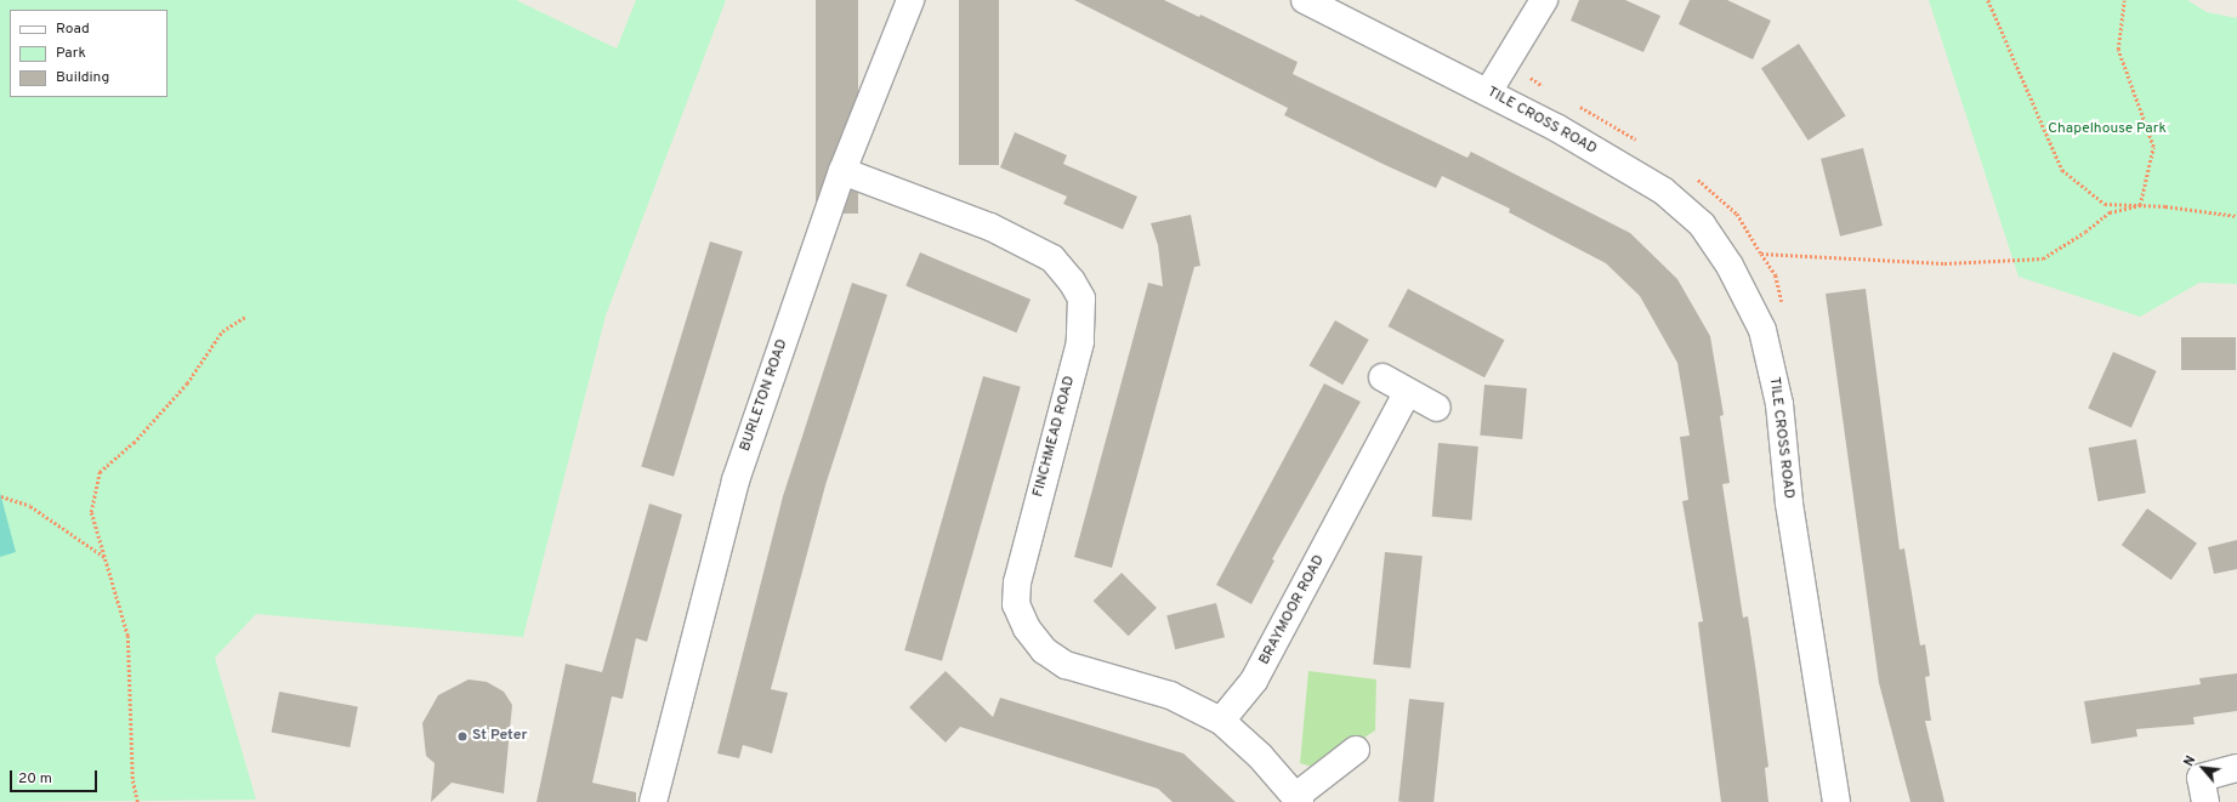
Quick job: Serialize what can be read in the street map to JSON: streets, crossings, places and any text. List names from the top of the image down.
{
  "streets": {
    "street": [
      "TILE CROSS ROAD",
      "BURLETON ROAD",
      "FINCHMEAD ROAD",
      "BRAYMOOR ROAD"
    ]
  },
  "crossings": [
    ["BURLETON ROAD", "FINCHMEAD ROAD"],
    ["FINCHMEAD ROAD", "BRAYMOOR ROAD"]
  ],
  "parks": ["Chapelhouse Park"],
  "places": ["St Peter"],
  "legend": ["Road", "Park", "Building"],
  "scale_bar": "20 m",
  "north": "top left"
}
